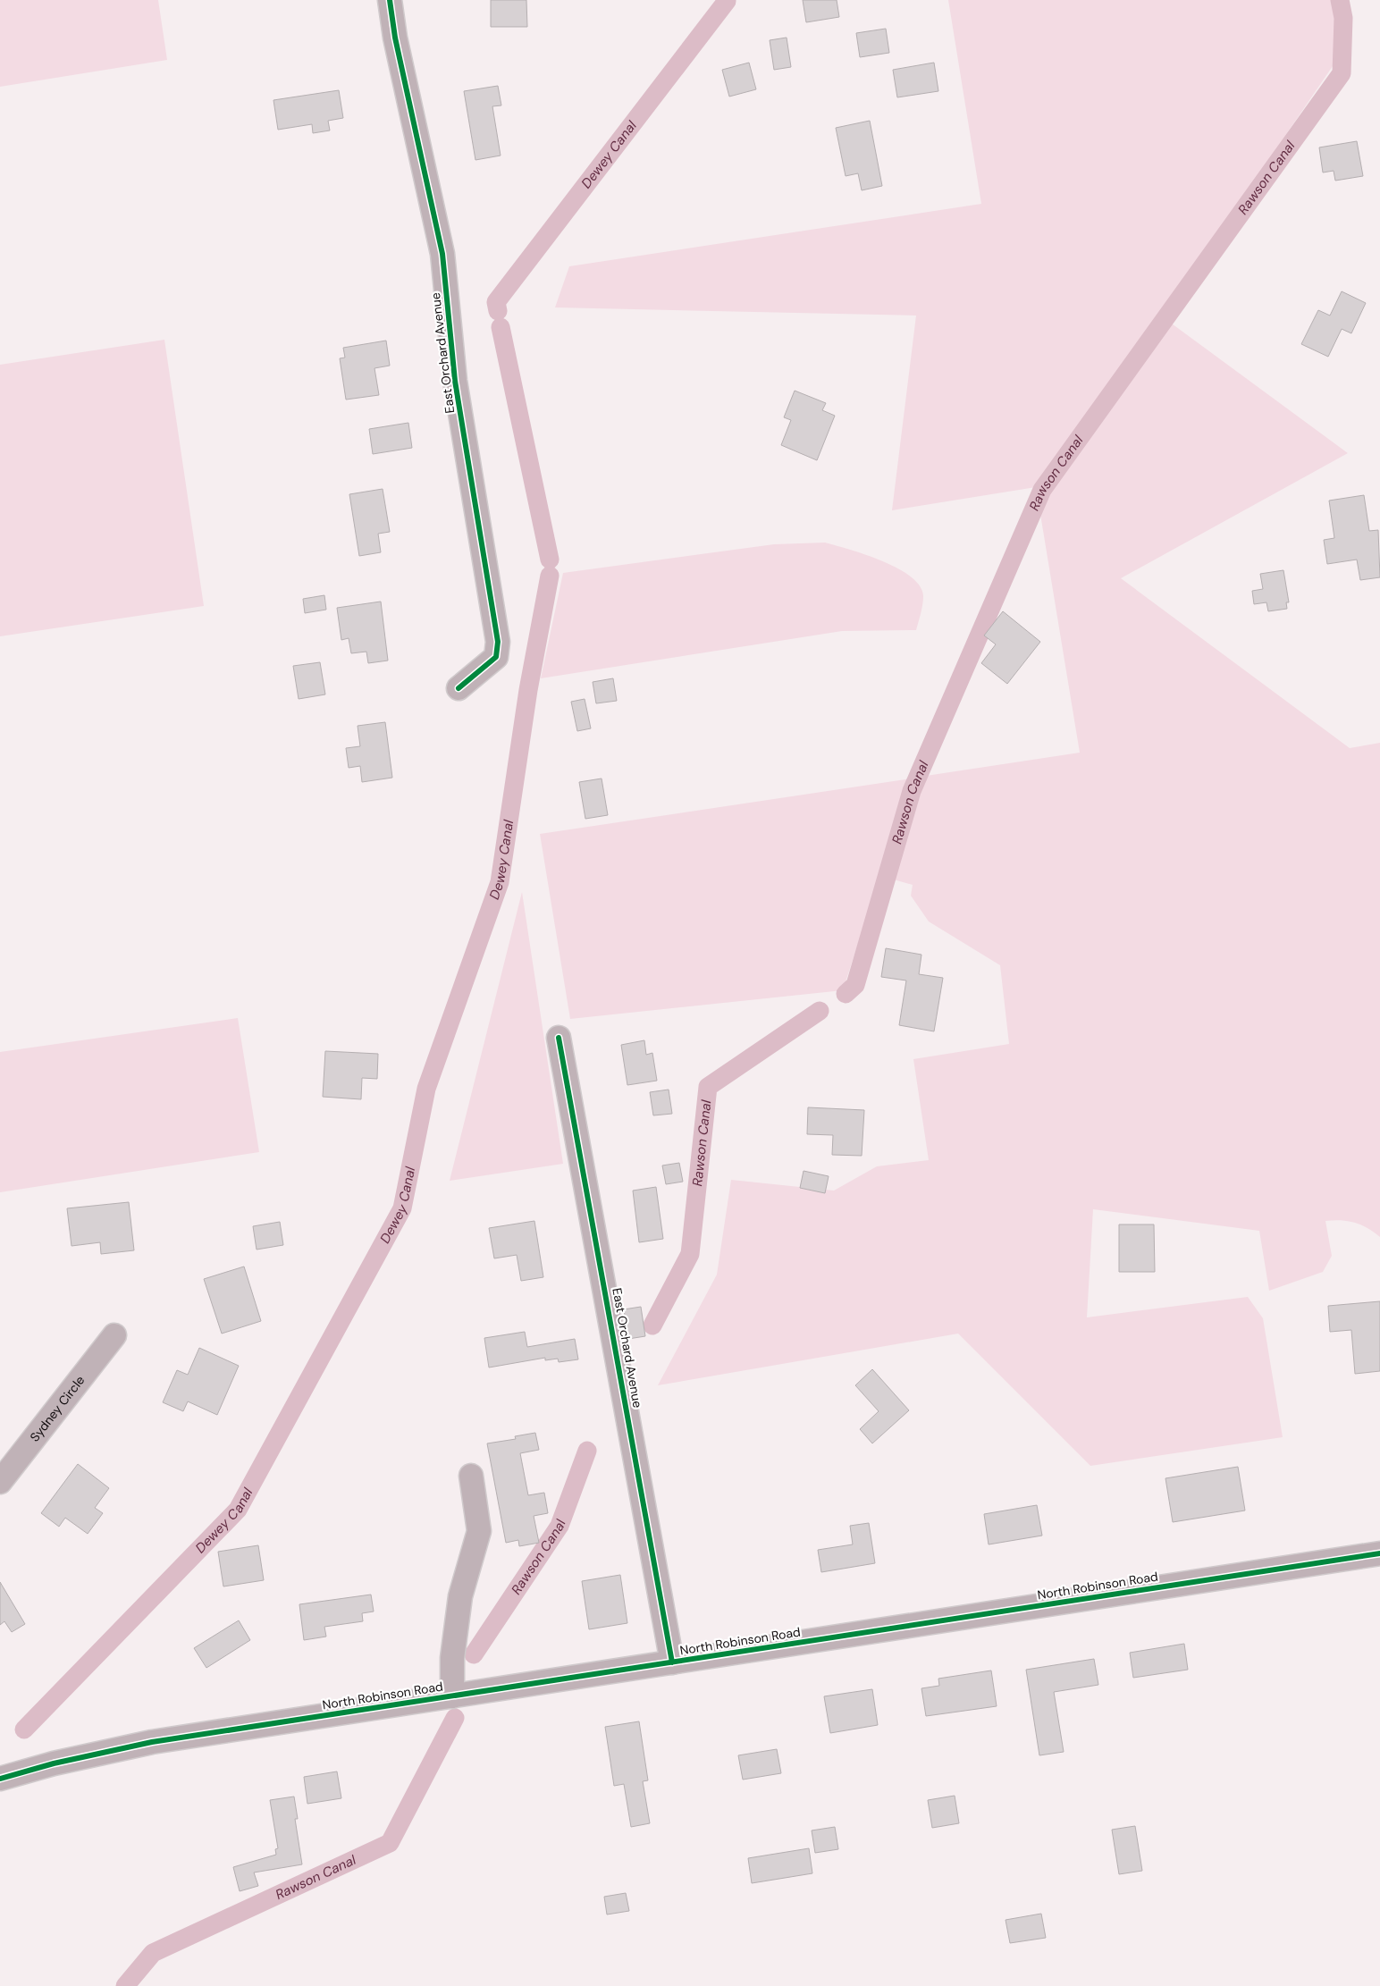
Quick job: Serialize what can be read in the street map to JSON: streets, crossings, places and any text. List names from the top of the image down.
{
  "streets": {
    "street": ["East Orchard Avenue", "Sydney Circle", "North Robinson Road"]
  },
  "crossings": [
    ["East Orchard Avenue", "North Robinson Road"]
  ],
  "water": ["Dewey Canal", "Rawson Canal"]
}
